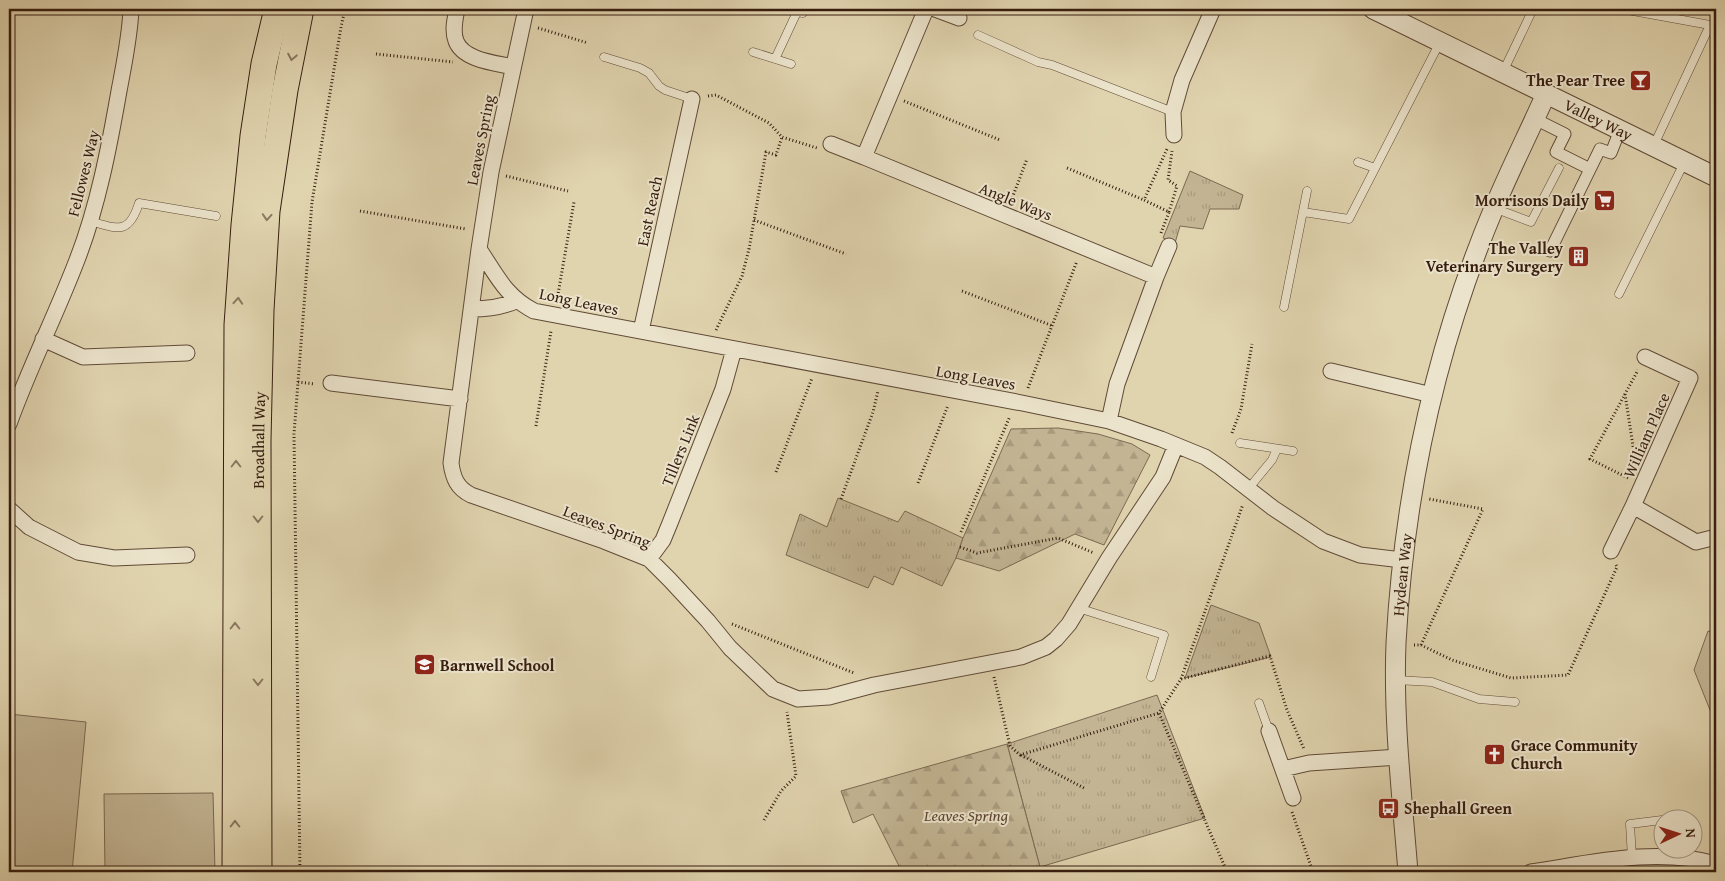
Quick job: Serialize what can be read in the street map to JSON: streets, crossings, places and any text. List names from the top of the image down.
{
  "streets": {
    "highway": ["Broadhall Way"],
    "street": [
      "Valley Way",
      "Leaves Spring",
      "Fellowes Way",
      "Angle Ways",
      "East Reach",
      "Long Leaves",
      "William Place",
      "Tillers Link",
      "Hydean Way"
    ]
  },
  "crossings": [
    ["Valley Way", "Hydean Way"],
    ["Leaves Spring", "Long Leaves"],
    ["Leaves Spring", "Tillers Link"],
    ["East Reach", "Long Leaves"],
    ["Long Leaves", "Tillers Link"],
    ["Long Leaves", "Hydean Way"]
  ],
  "parks": ["Leaves Spring"],
  "places": {
    "bar": ["The Pear Tree"],
    "supermarket": ["Morrisons Daily"],
    "building": ["The Valley Veterinary Surgery"],
    "school or university": ["Barnwell School"],
    "church": ["Grace Community Church"],
    "bus stop": ["Shephall Green"]
  },
  "north": "right"
}
